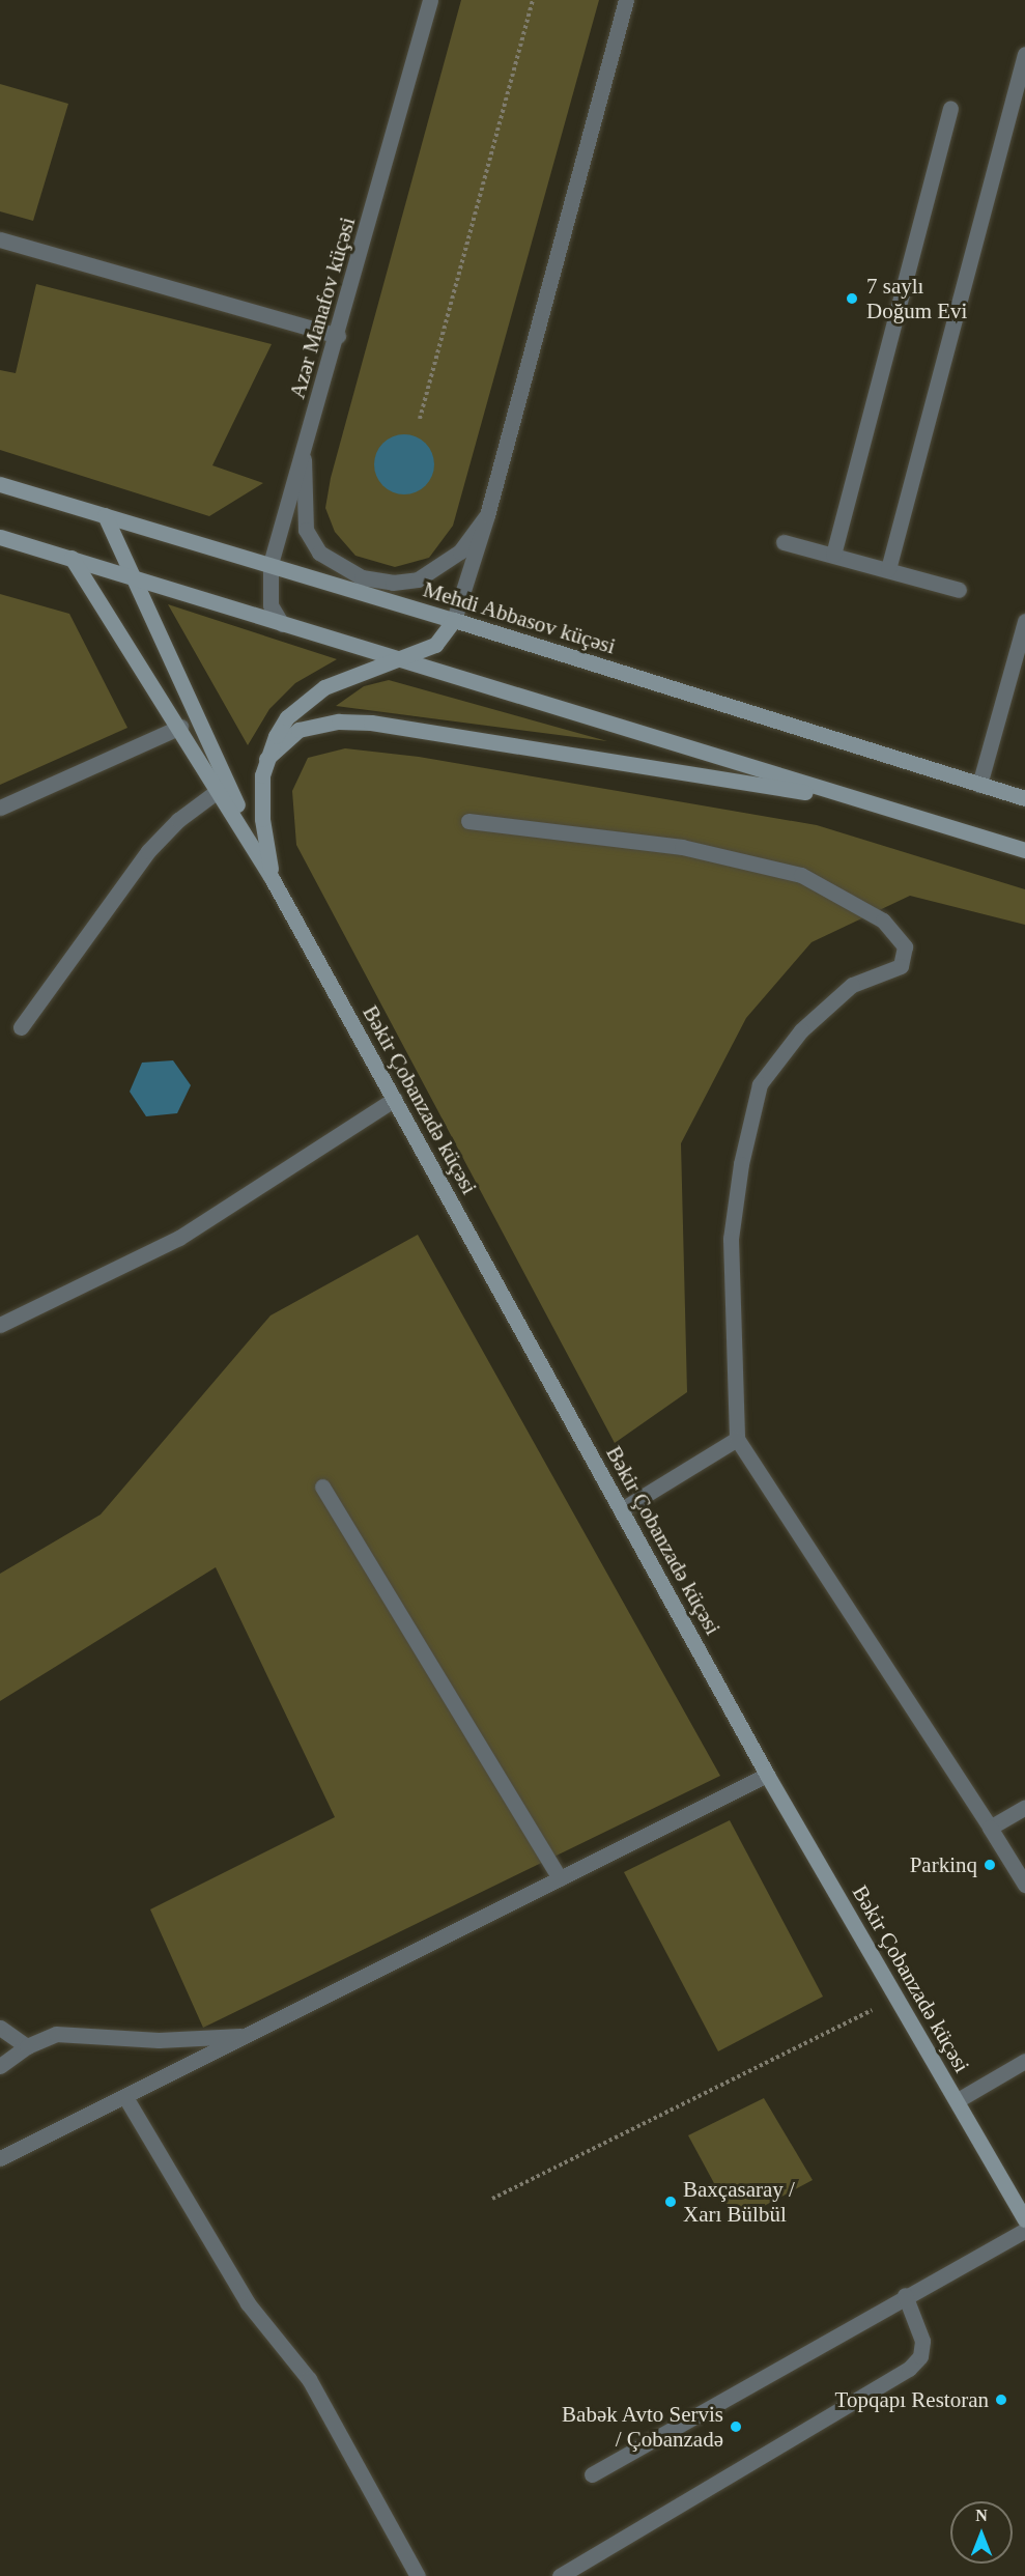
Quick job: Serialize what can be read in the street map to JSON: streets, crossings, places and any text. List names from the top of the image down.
{
  "streets": {
    "street": ["Azər Manafov küçəsi", "Mehdi Abbasov küçəsi", "Bəkir Çobanzadə küçəsi"]
  },
  "crossings": [
    ["Azər Manafov küçəsi", "Mehdi Abbasov küçəsi"]
  ],
  "places": [
    "7 saylı Doğum Evi",
    "Parkinq",
    "Baxçasaray / Xarı Bülbül",
    "Topqapı Restoran",
    "Babək Avto Servis / Çobanzadə"
  ],
  "north": "top"
}
